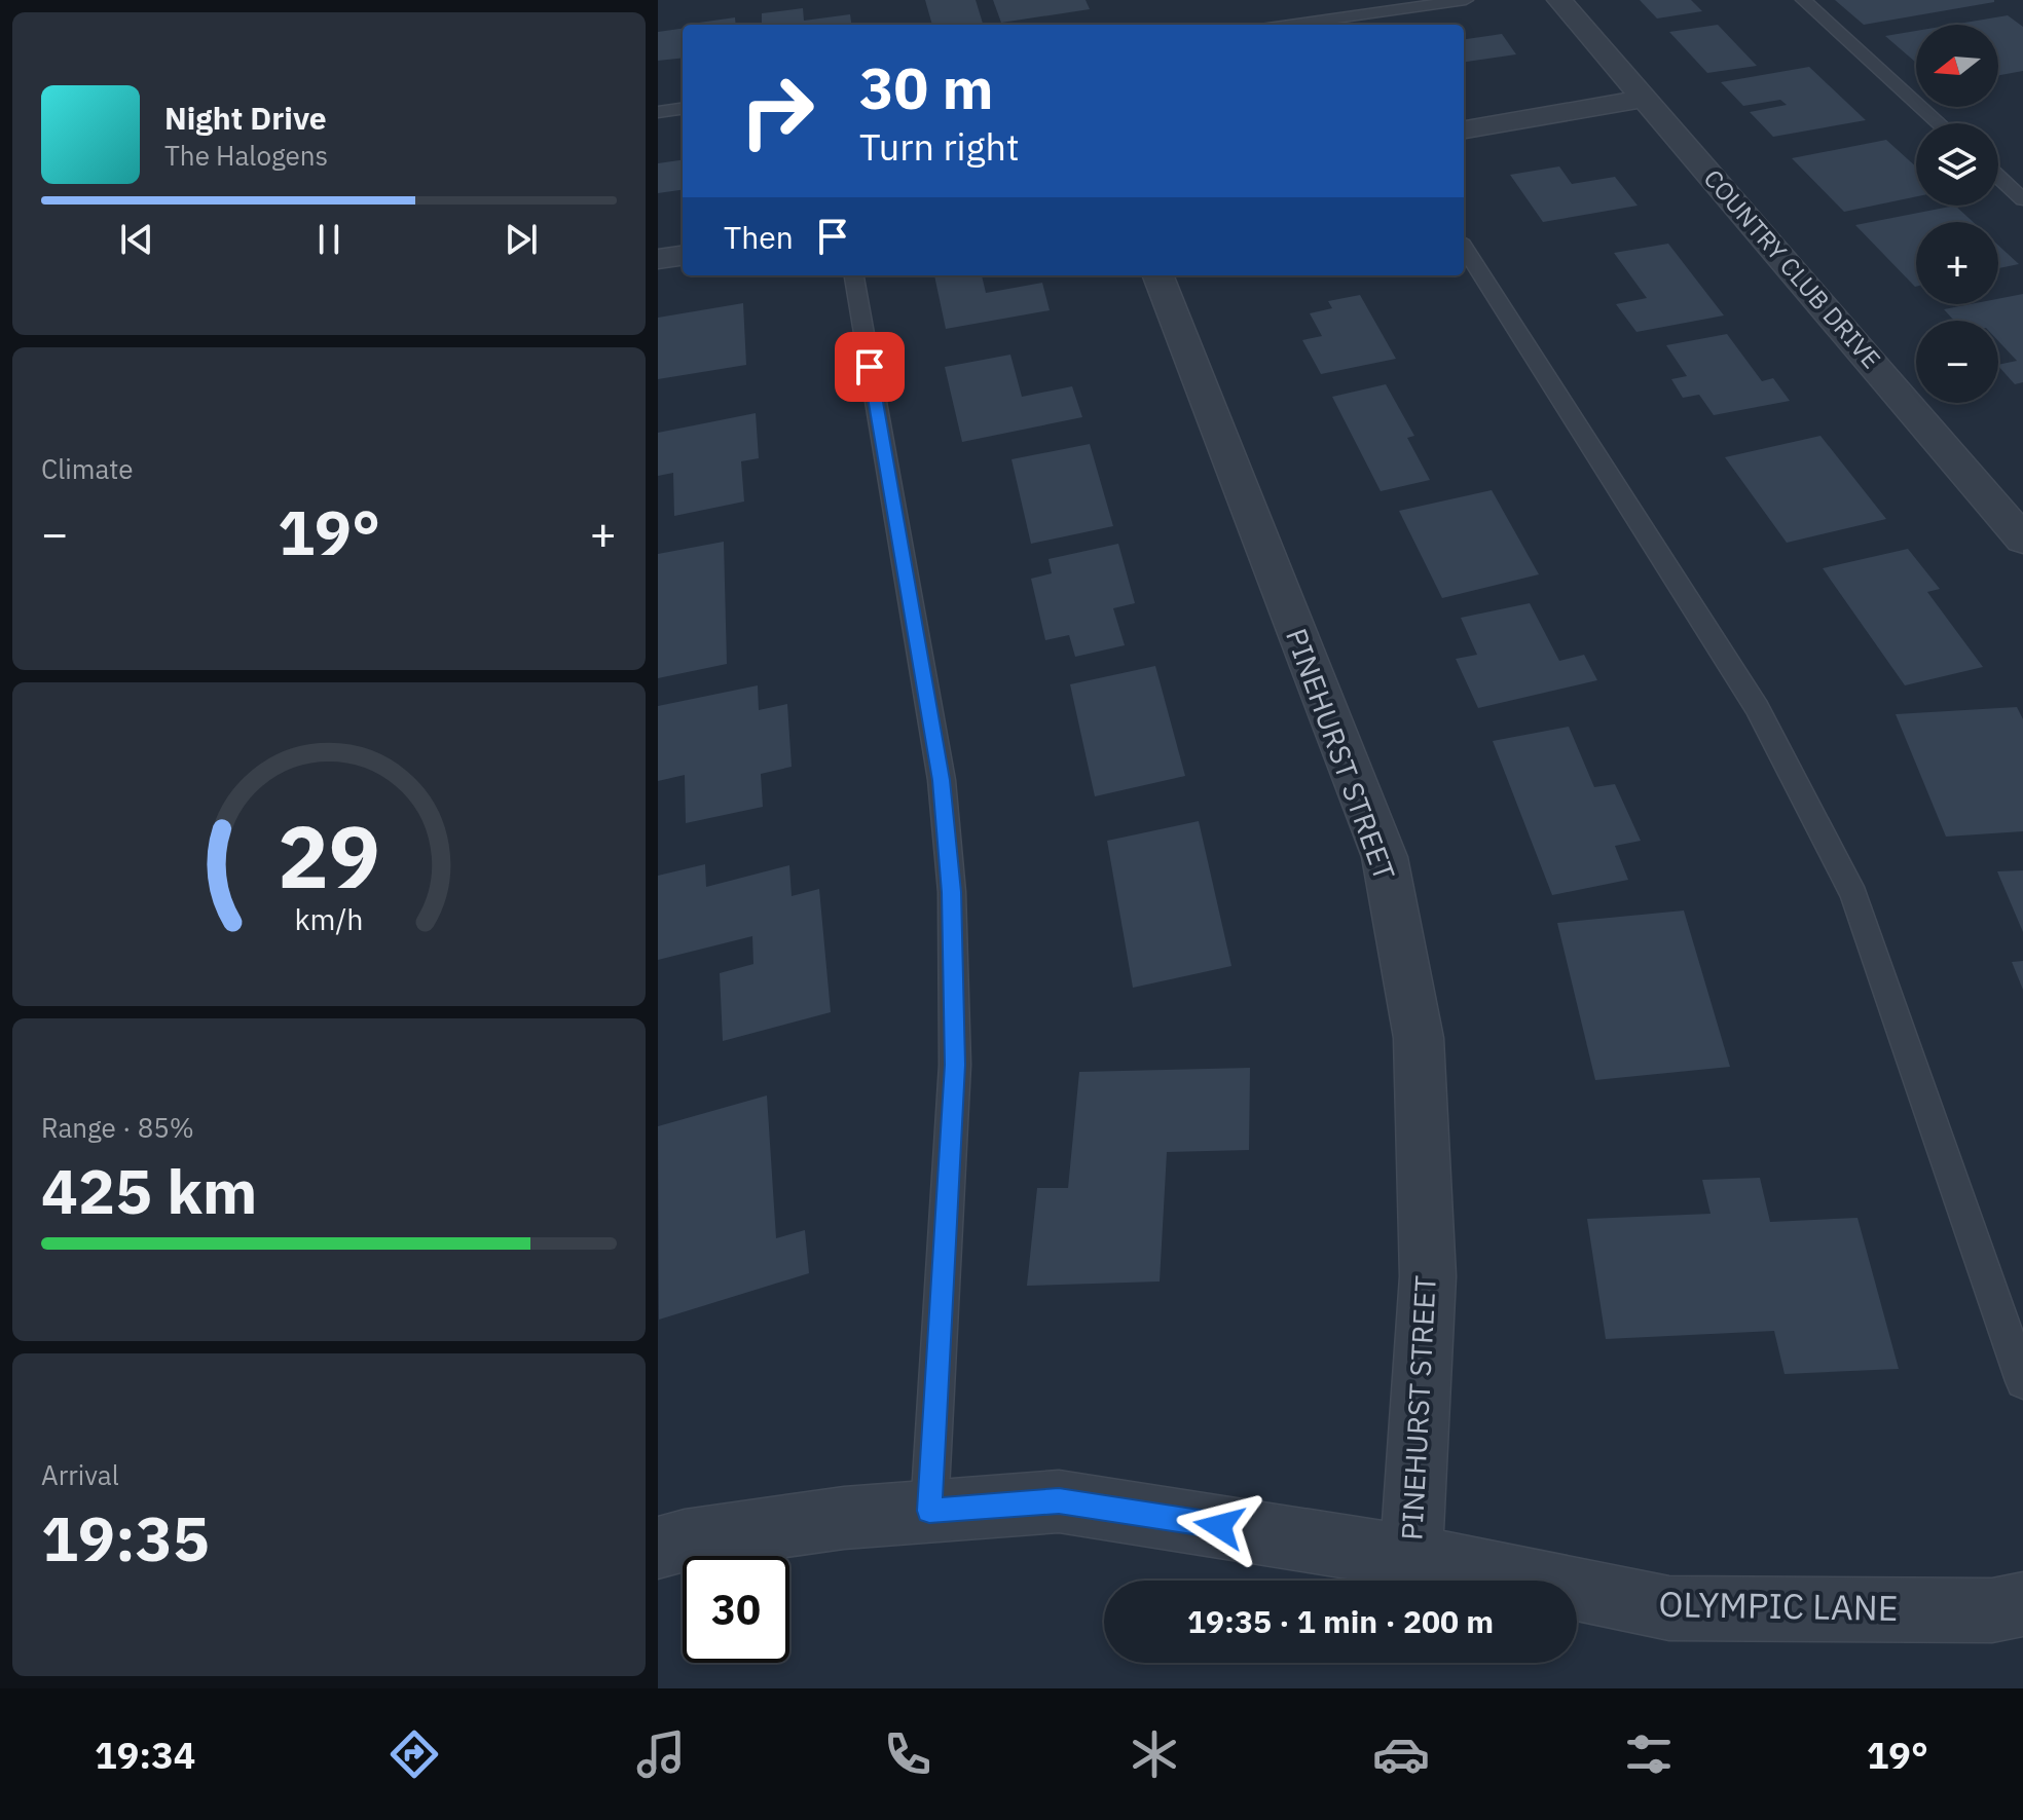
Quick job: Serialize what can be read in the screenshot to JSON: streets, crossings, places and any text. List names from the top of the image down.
{
  "streets": {
    "street": ["COUNTRY CLUB DRIVE", "PINEHURST STREET", "OLYMPIC LANE"]
  },
  "crossings": [
    ["PINEHURST STREET", "OLYMPIC LANE"]
  ],
  "north": "left",
  "page": {
    "map_buttons": ["+", "−"],
    "turn": ["30 m", "Turn right"],
    "song": ["Night Drive", "The Halogens"],
    "then": "Then",
    "tile": [
      "Climate",
      ["Range · 85%", "425 km"],
      ["Arrival", "19:35"]
    ],
    "heat": ["−", "19°", "+"],
    "limit": "30",
    "trip": "19:35 · 1 min · 200 m",
    "tabs": ["19:34", "19°"],
    "gauge": ["29", "km/h"]
  }
}
